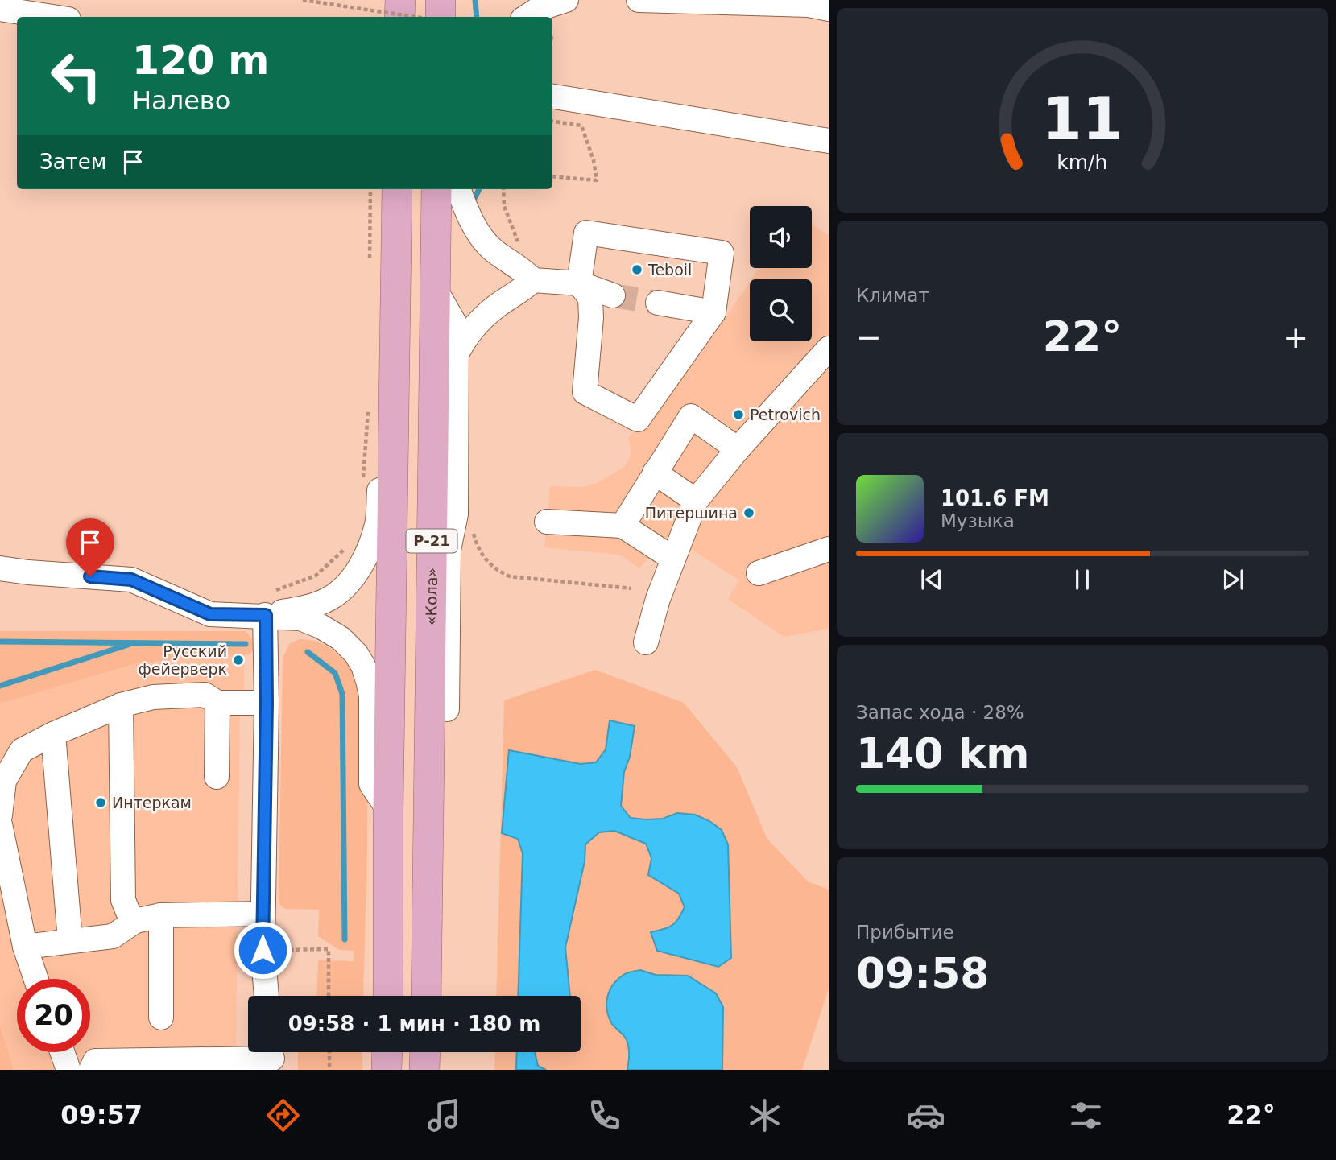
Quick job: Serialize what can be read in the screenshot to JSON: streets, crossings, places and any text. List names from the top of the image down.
{
  "streets": {
    "main road": ["Р-21", "«Кола»"]
  },
  "places": [
    "Teboil",
    "Petrovich",
    "Питершина",
    "Русский фейерверк",
    "Интеркам"
  ],
  "page": {
    "turn": ["120 m", "Налево"],
    "then": "Затем",
    "tile": [
      "Климат",
      ["Запас хода · 28%", "140 km"],
      ["Прибытие", "09:58"]
    ],
    "heat": ["−", "22°", "+"],
    "song": ["101.6 FM", "Музыка"],
    "limit": "20",
    "trip": "09:58 · 1 мин · 180 m",
    "tabs": ["09:57", "22°"],
    "gauge": ["11", "km/h"]
  }
}
